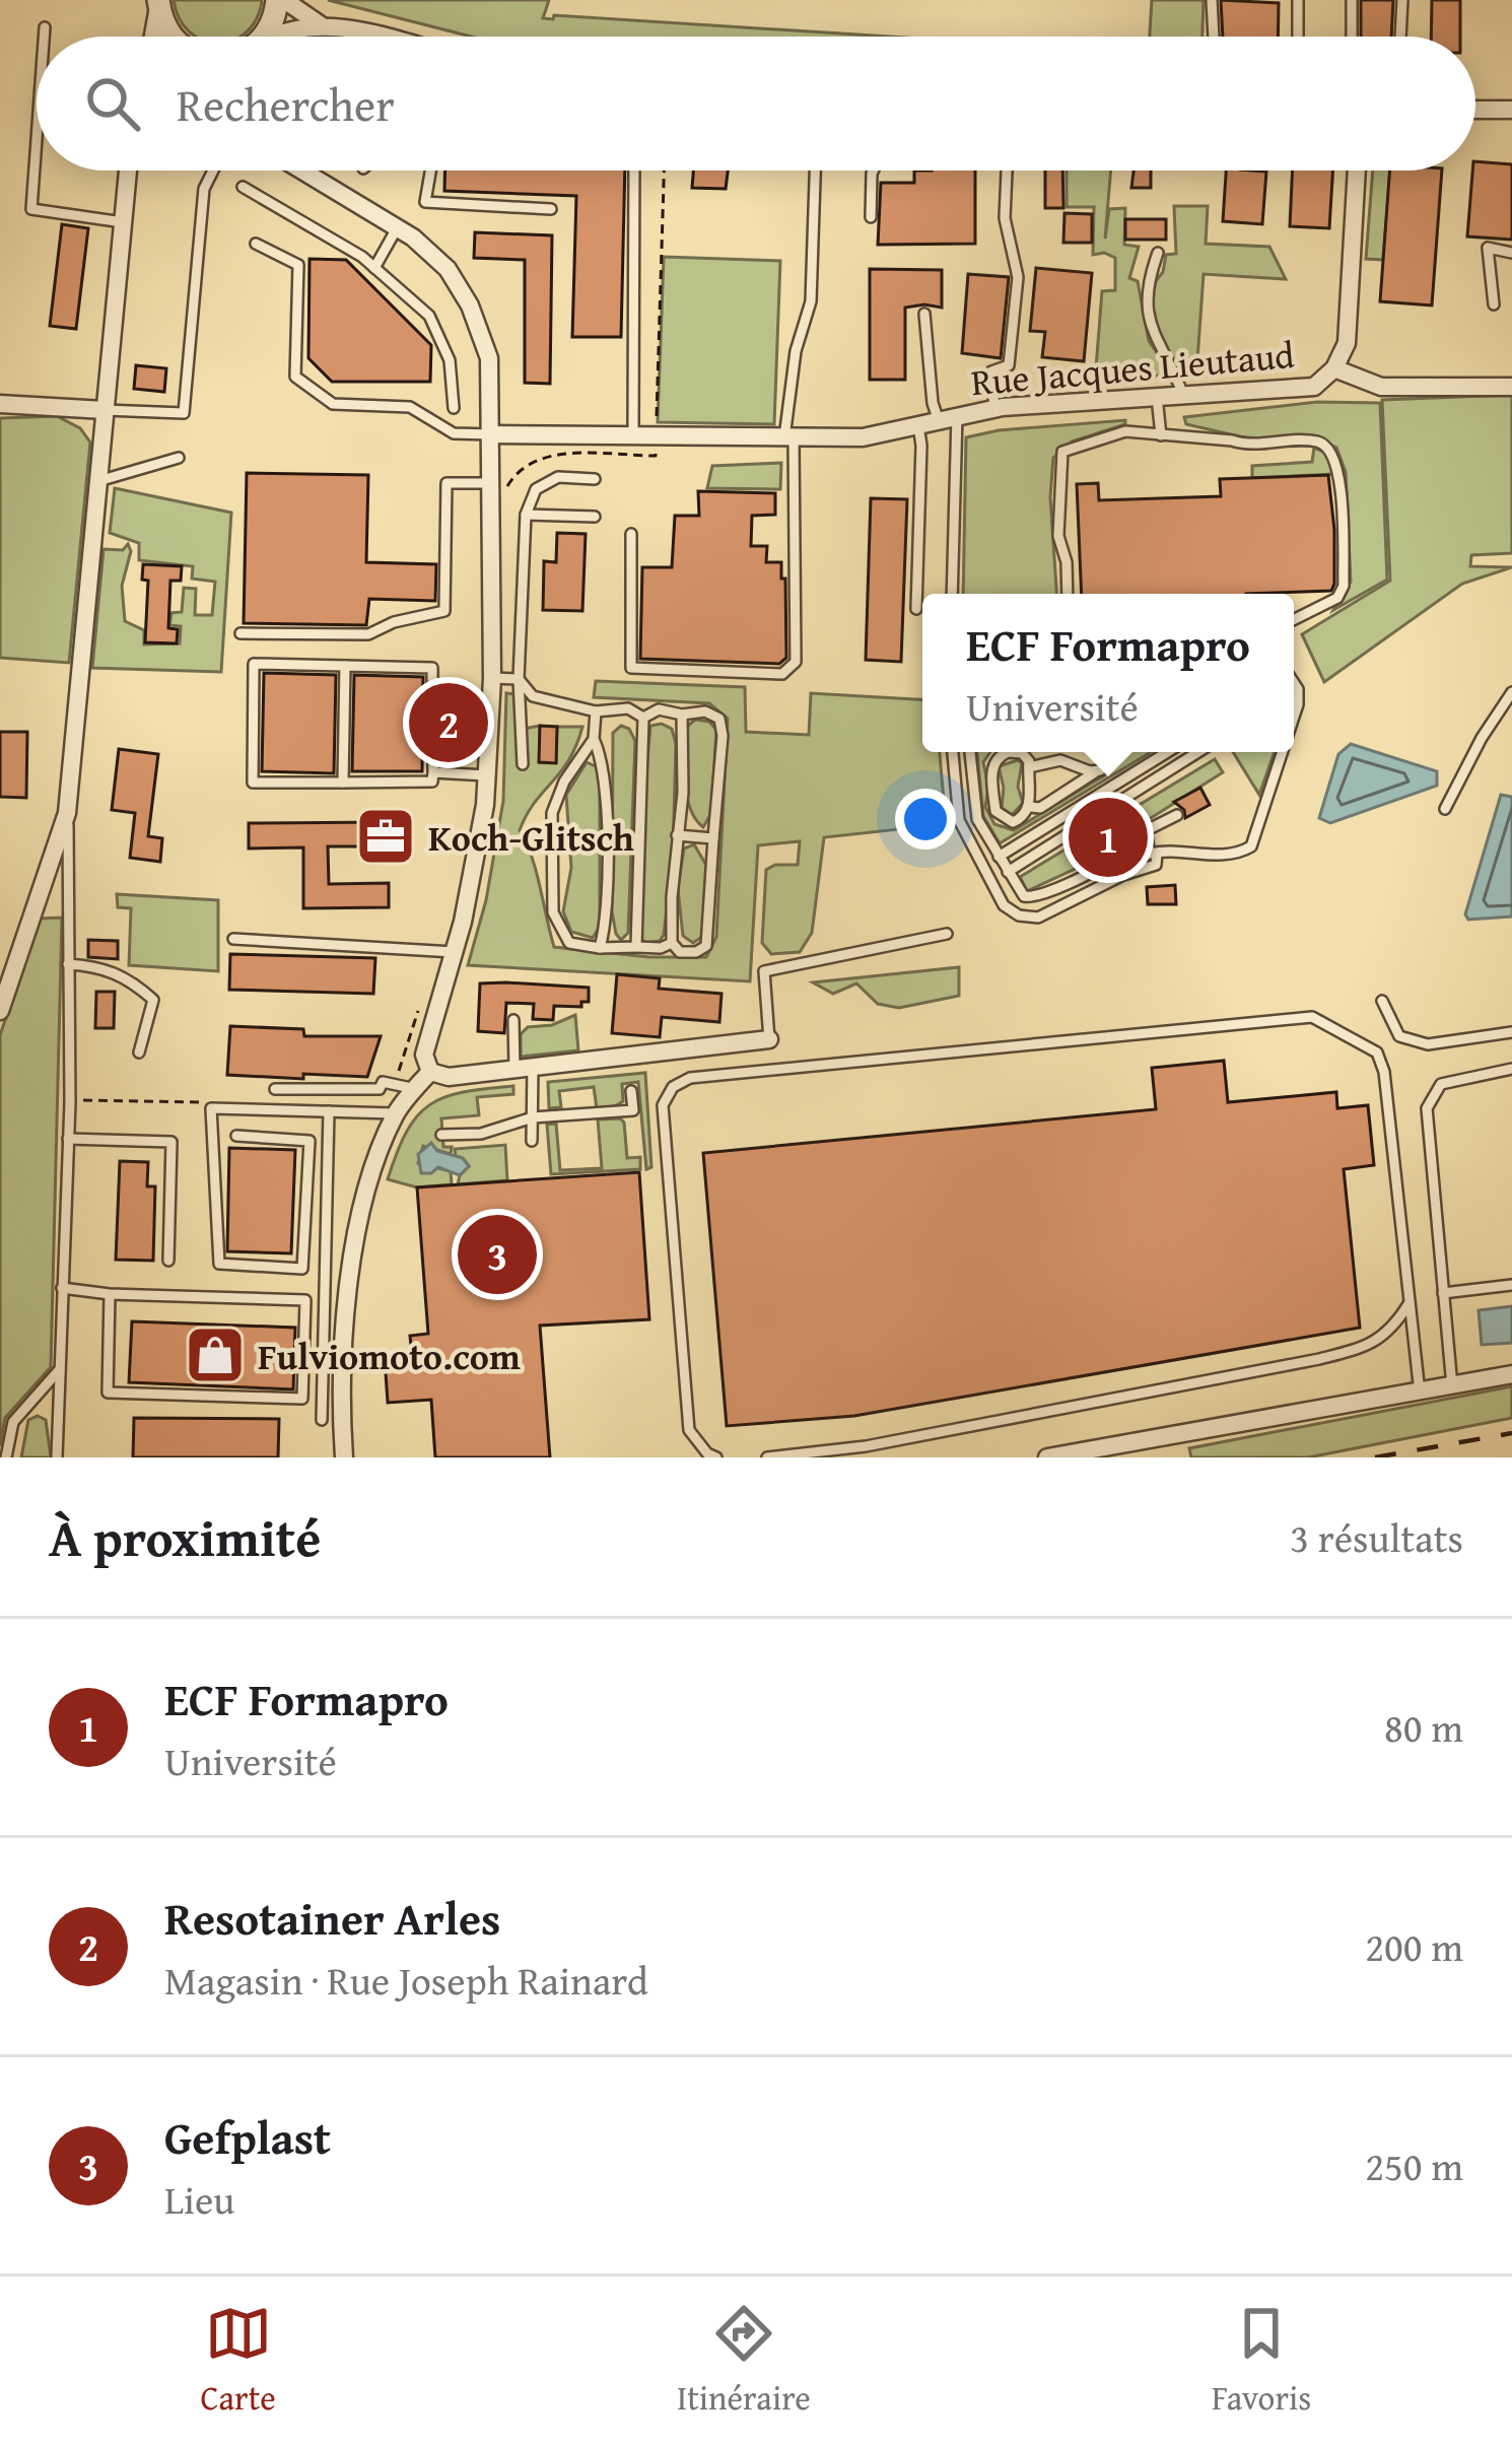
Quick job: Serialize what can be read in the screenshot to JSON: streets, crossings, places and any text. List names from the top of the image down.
{
  "streets": {
    "street": ["Rue Jacques Lieutaud"]
  },
  "places": {
    "office": ["Koch-Glitsch"],
    "shop": ["Fulviomoto.com"]
  },
  "page": {
    "search": "Rechercher",
    "popup": ["ECF Formapro", "Université"],
    "pins": ["2", "1", "3"],
    "heading": ["À proximité", "3 résultats"],
    "list": [
      {
        "mark": "1",
        "name": "ECF Formapro",
        "note": "Université",
        "value": "80 m"
      },
      {
        "mark": "2",
        "name": "Resotainer Arles",
        "note": "Magasin · Rue Joseph Rainard",
        "value": "200 m"
      },
      {
        "mark": "3",
        "name": "Gefplast",
        "note": "Lieu",
        "value": "250 m"
      }
    ],
    "nav": ["Carte", "Itinéraire", "Favoris"]
  }
}
